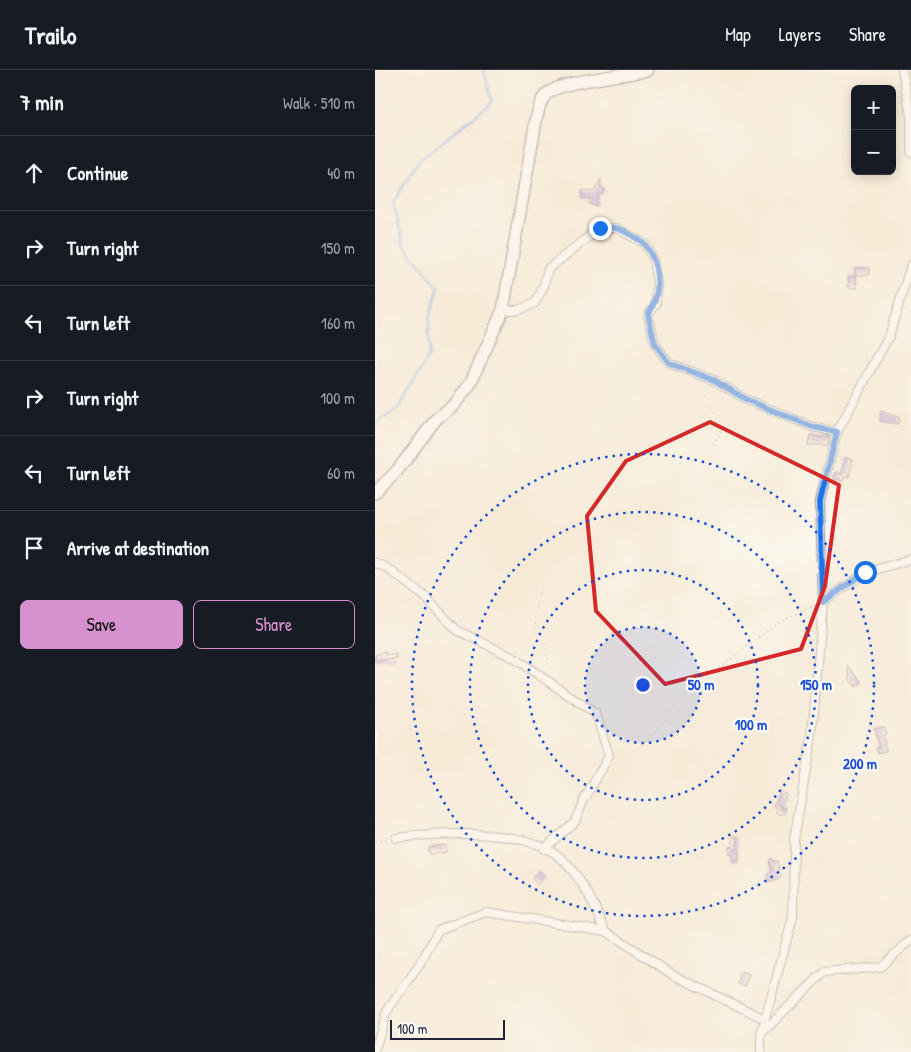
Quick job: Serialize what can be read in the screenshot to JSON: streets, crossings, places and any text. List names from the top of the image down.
{
  "scale_bar": "100 m",
  "page": {
    "header": "Trailo",
    "nav": ["Map", "Layers", "Share"],
    "heading": ["7 min", "Walk · 510 m"],
    "map_buttons": ["+", "−"],
    "list": [
      ["Continue", "40 m"],
      ["Turn right", "150 m"],
      ["Turn left", "160 m"],
      ["Turn right", "100 m"],
      ["Turn left", "60 m"],
      "Arrive at destination"
    ],
    "buttons": ["Save", "Share"],
    "scale": "100 m"
  },
  "rings": [
    "50 m",
    "150 m",
    "100 m",
    "200 m"
  ]
}
